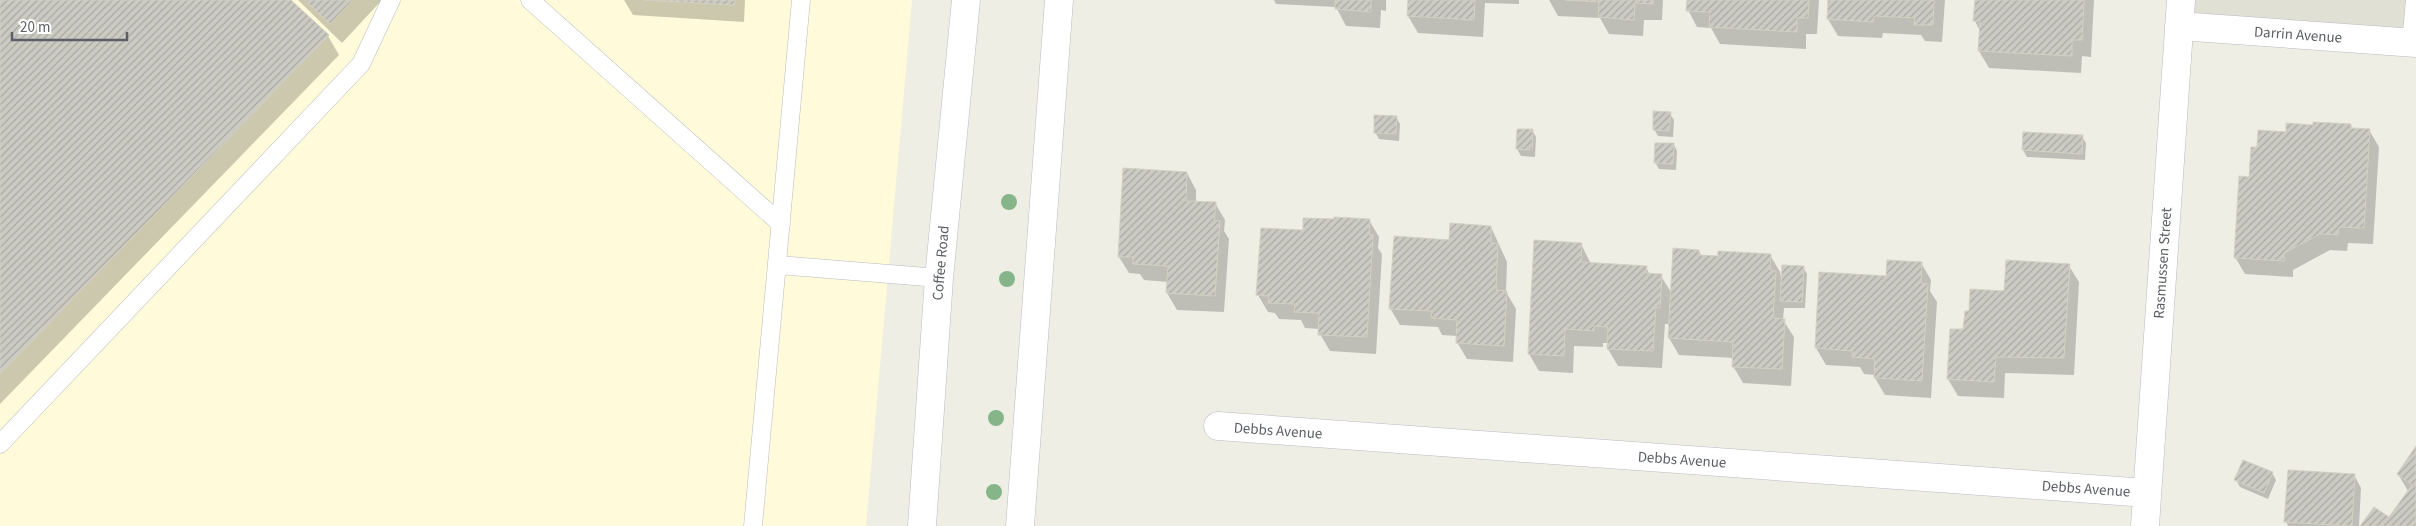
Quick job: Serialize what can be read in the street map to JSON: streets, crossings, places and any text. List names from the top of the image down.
{
  "streets": {
    "street": [
      "Darrin Avenue",
      "Coffee Road",
      "Rasmussen Street",
      "Debbs Avenue"
    ]
  },
  "crossings": [
    ["Darrin Avenue", "Rasmussen Street"],
    ["Rasmussen Street", "Debbs Avenue"]
  ],
  "scale_bar": "20 m"
}
